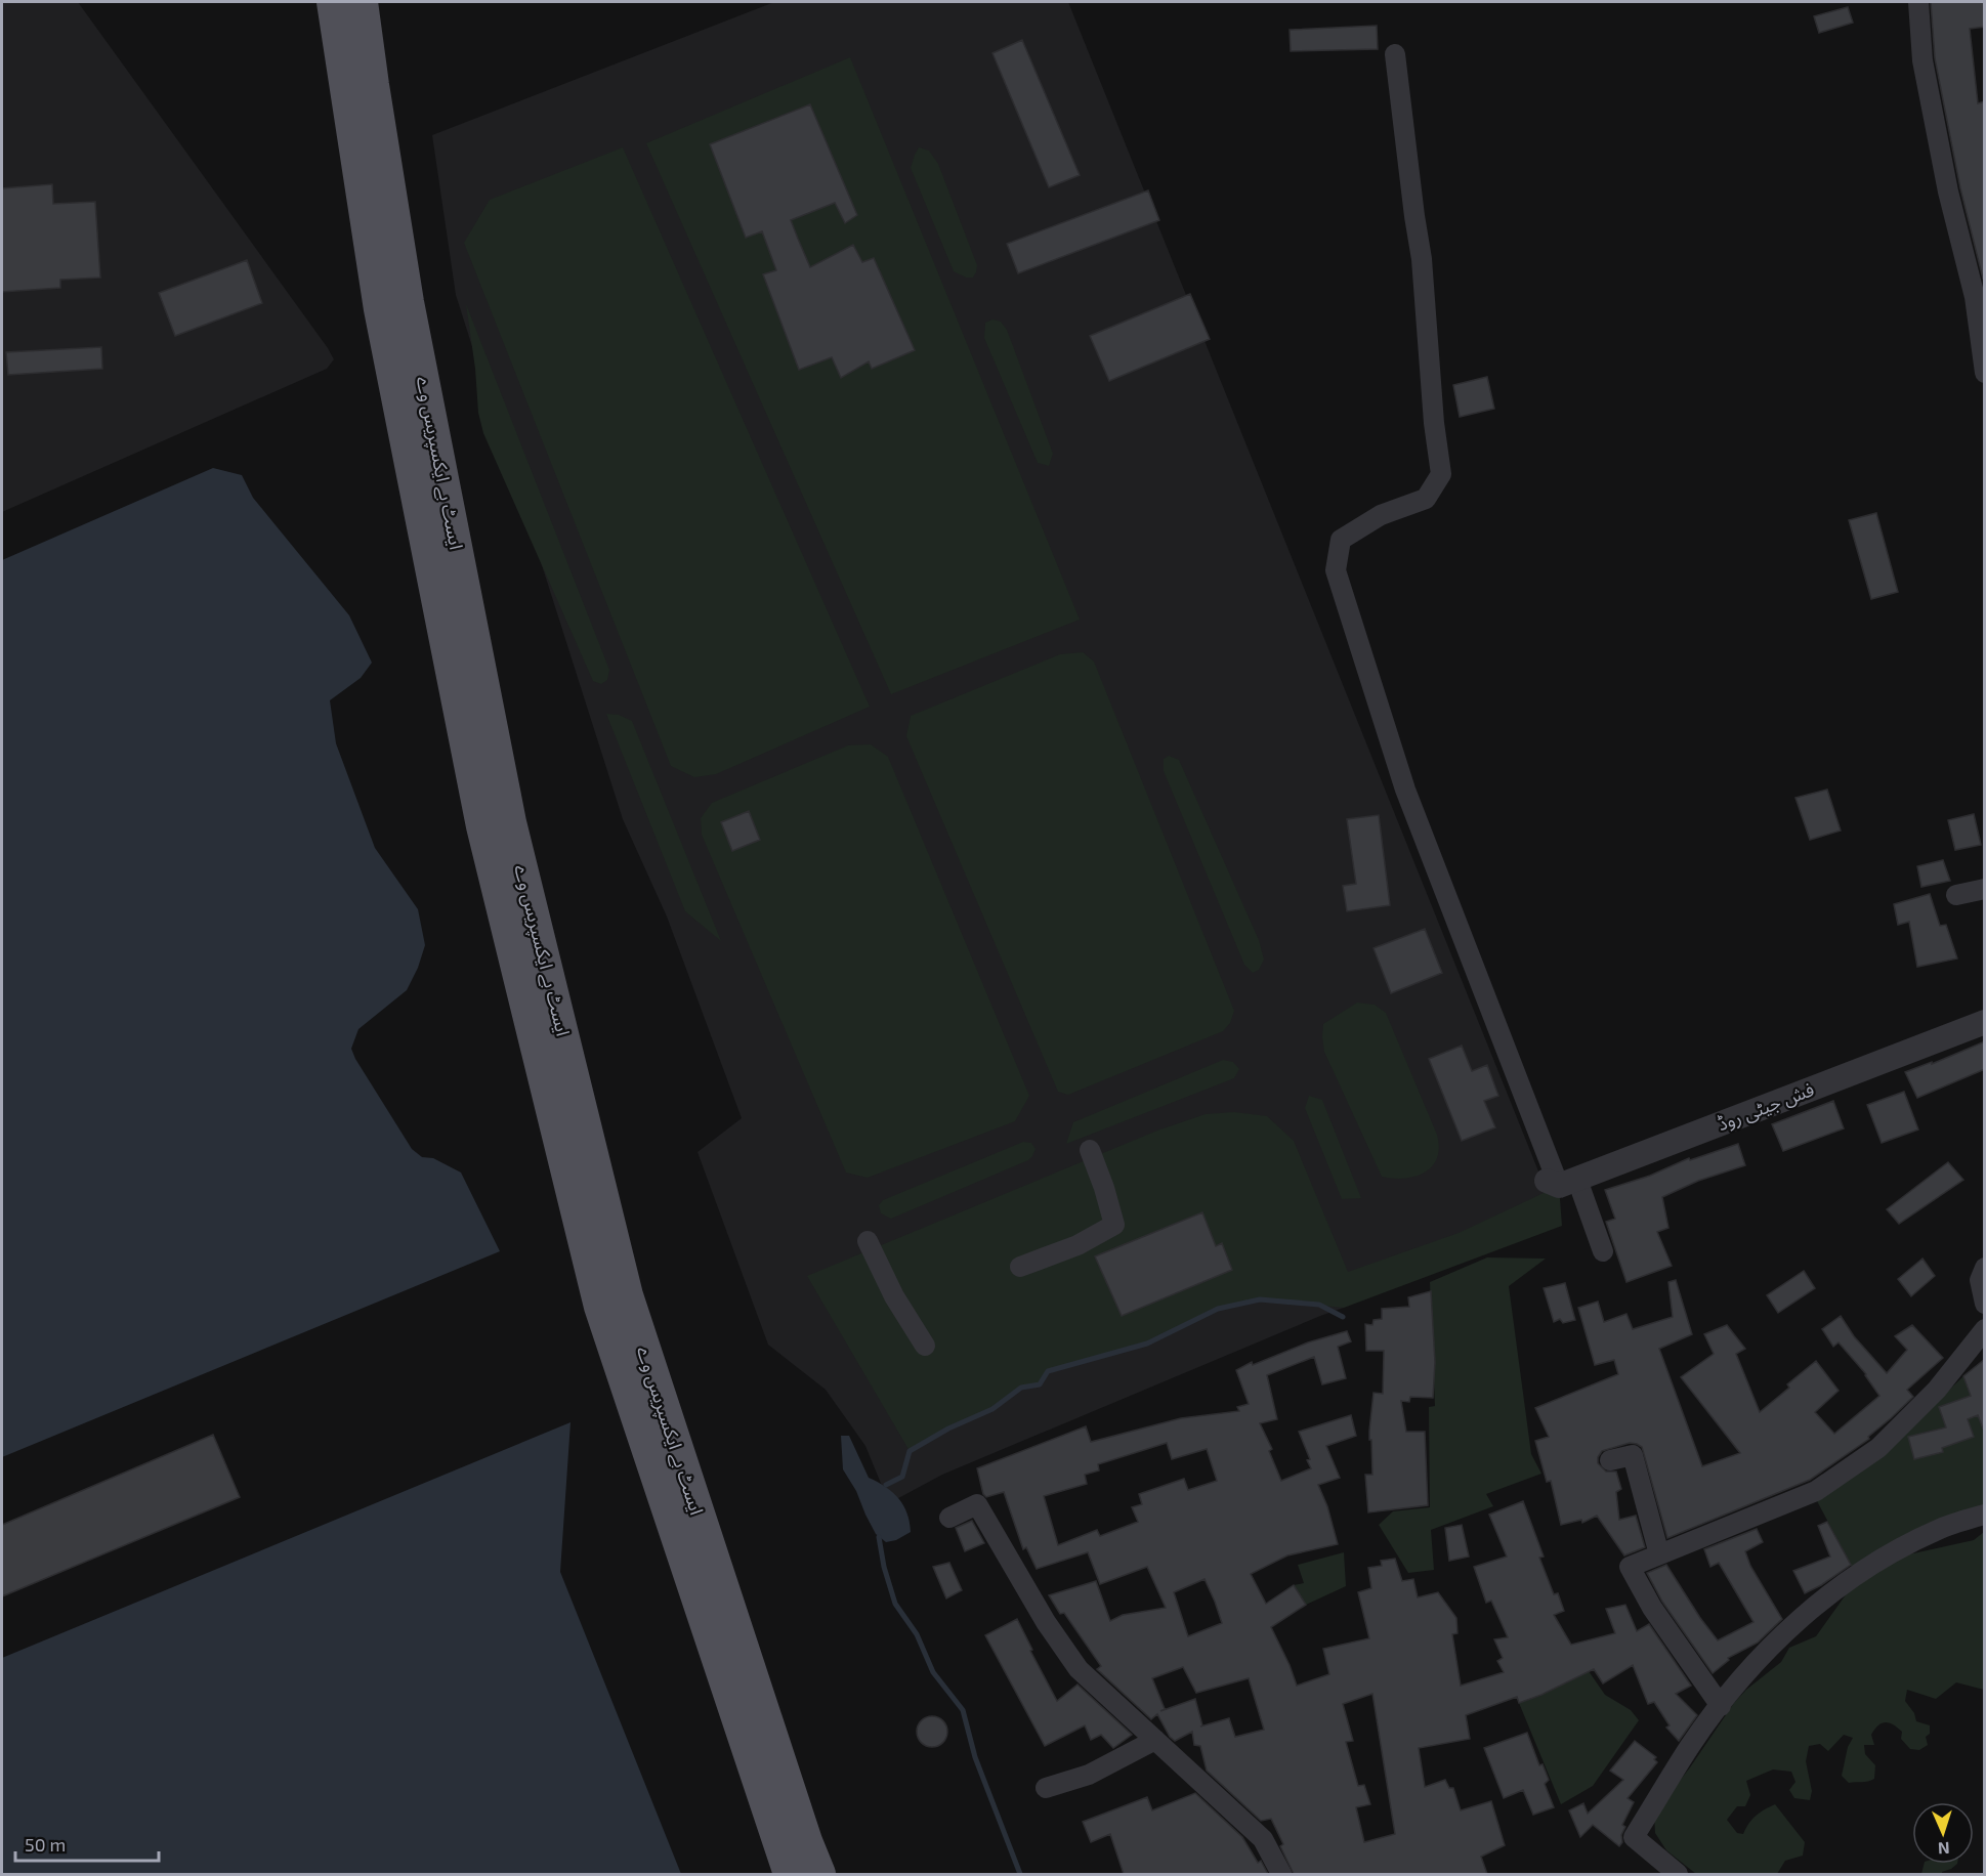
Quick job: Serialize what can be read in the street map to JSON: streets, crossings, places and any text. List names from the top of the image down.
{
  "streets": {
    "main road": ["ایسٹ بے ایکسپریس وے"],
    "street": ["فش جیٹی روڈ"]
  },
  "scale_bar": "50 m",
  "north": "bottom"
}
